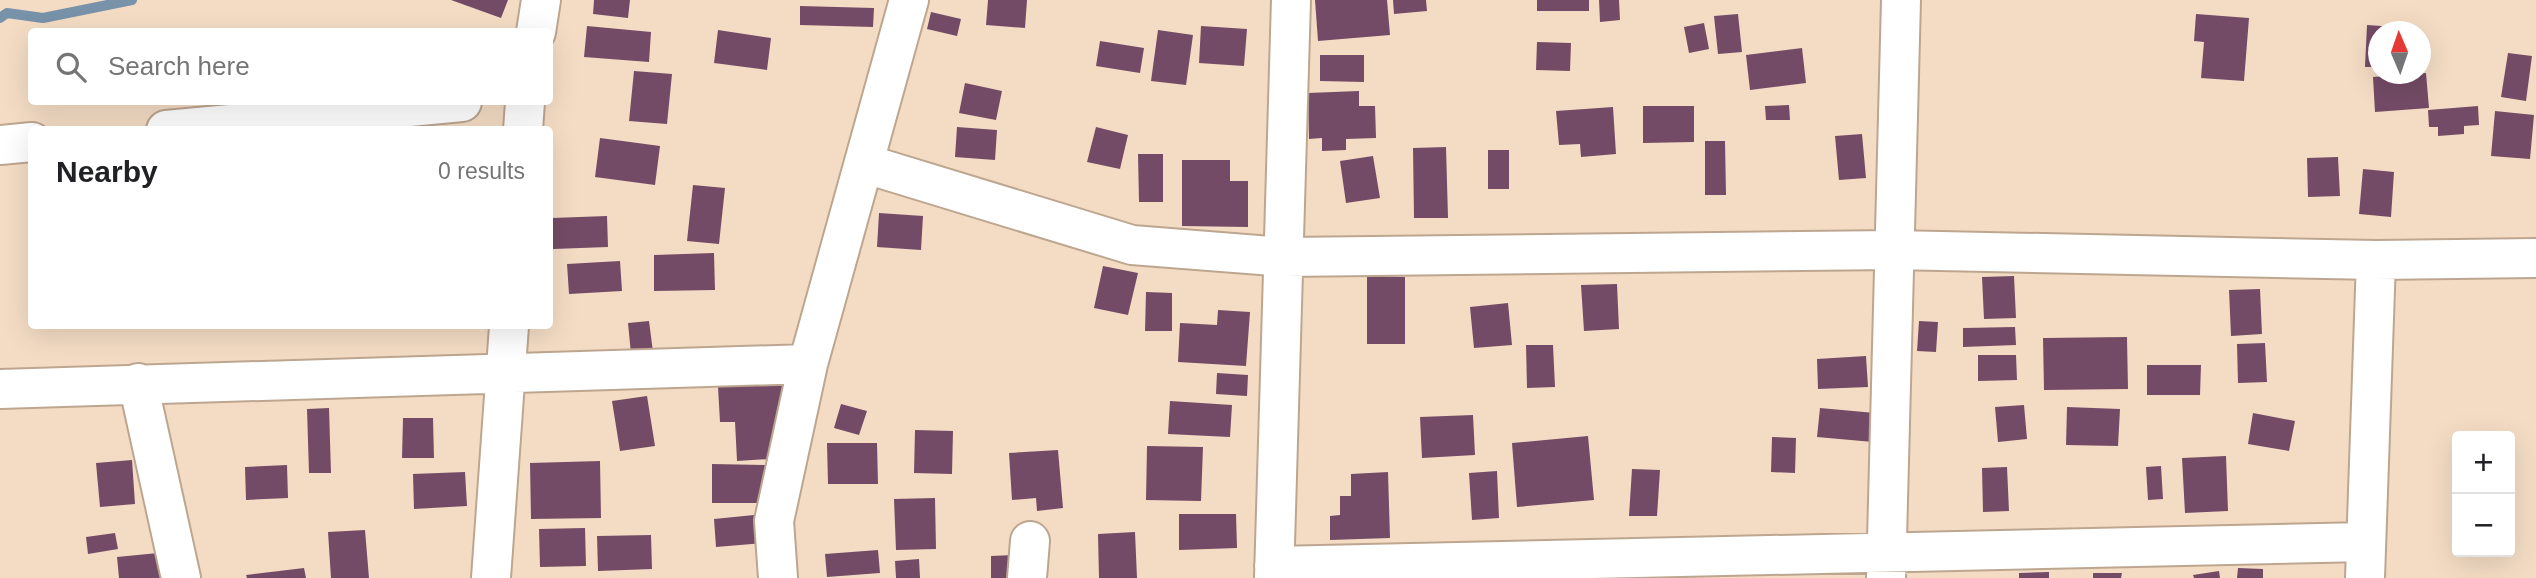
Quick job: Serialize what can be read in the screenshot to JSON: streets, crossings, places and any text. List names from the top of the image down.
{
  "north": "top",
  "page": {
    "search": "Search here",
    "heading": ["Nearby", "0 results"],
    "map_buttons": ["+", "−"]
  }
}
